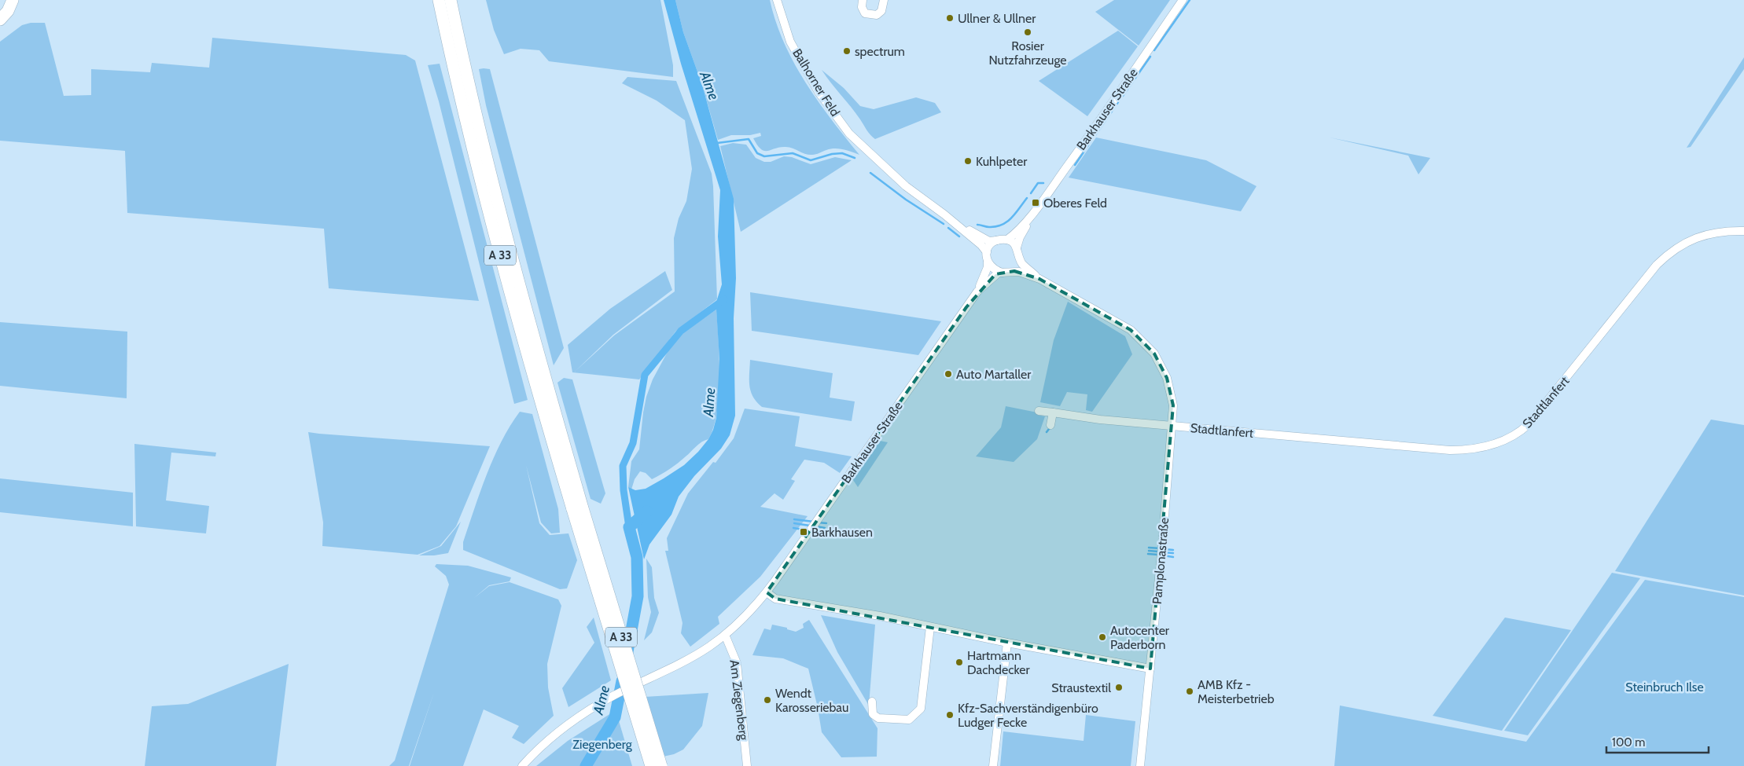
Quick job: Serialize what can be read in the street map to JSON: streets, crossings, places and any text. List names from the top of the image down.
{
  "streets": {
    "highway": ["A 33"],
    "street": [
      "Balhorner Feld",
      "Barkhauser Straße",
      "Stadtlanfert",
      "Pamplonastraße",
      "Am Ziegenberg"
    ]
  },
  "crossings": [
    ["Balhorner Feld", "Barkhauser Straße"],
    ["Barkhauser Straße", "Am Ziegenberg"],
    ["Stadtlanfert", "Pamplonastraße"]
  ],
  "water": ["Alme"],
  "parks": ["Steinbruch Ilse", "Ziegenberg"],
  "places": {
    "other": [
      "Ullner & Ullner",
      "Rosier Nutzfahrzeuge",
      "spectrum",
      "Kuhlpeter",
      "Auto Martaller",
      "Autocenter Paderborn",
      "Hartmann Dachdecker",
      "Straustextil",
      "AMB Kfz - Meisterbetrieb",
      "Wendt Karosseriebau",
      "Kfz-Sachverständigenbüro Ludger Fecke"
    ],
    "transit": ["Oberes Feld", "Barkhausen"]
  },
  "scale_bar": "100 m"
}
